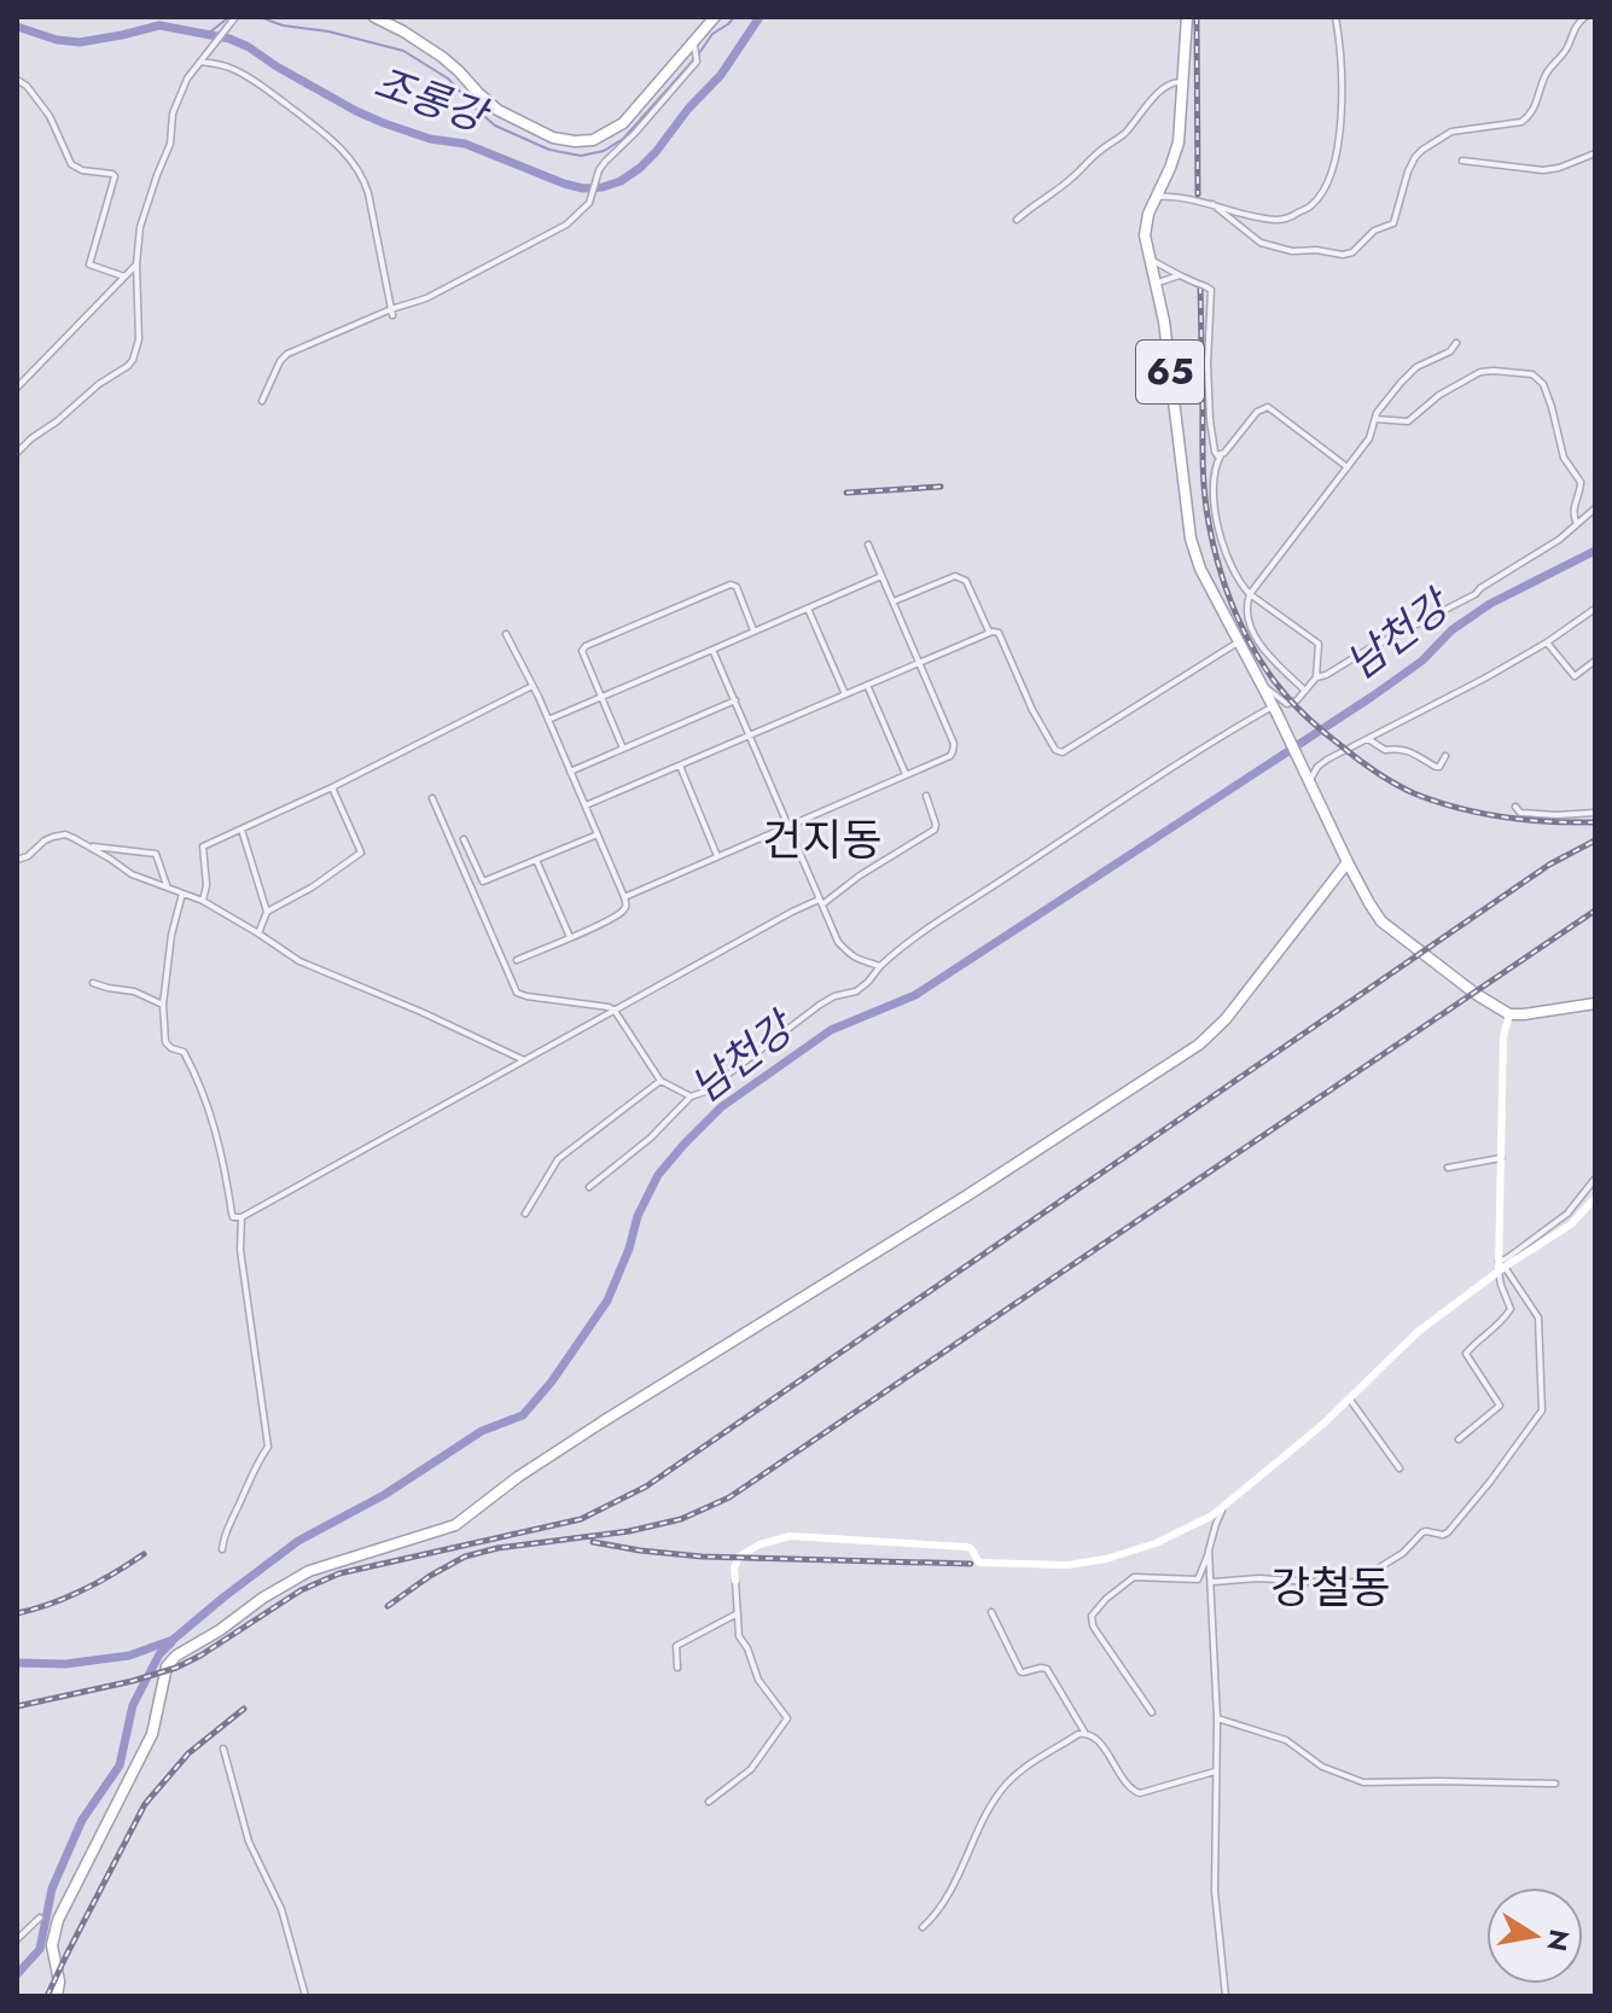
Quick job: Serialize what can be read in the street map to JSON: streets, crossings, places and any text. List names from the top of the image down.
{
  "streets": {
    "main road": ["65"]
  },
  "districts": ["건지동", "강철동"],
  "water": ["조롱강", "남천강"],
  "north": "right"
}
